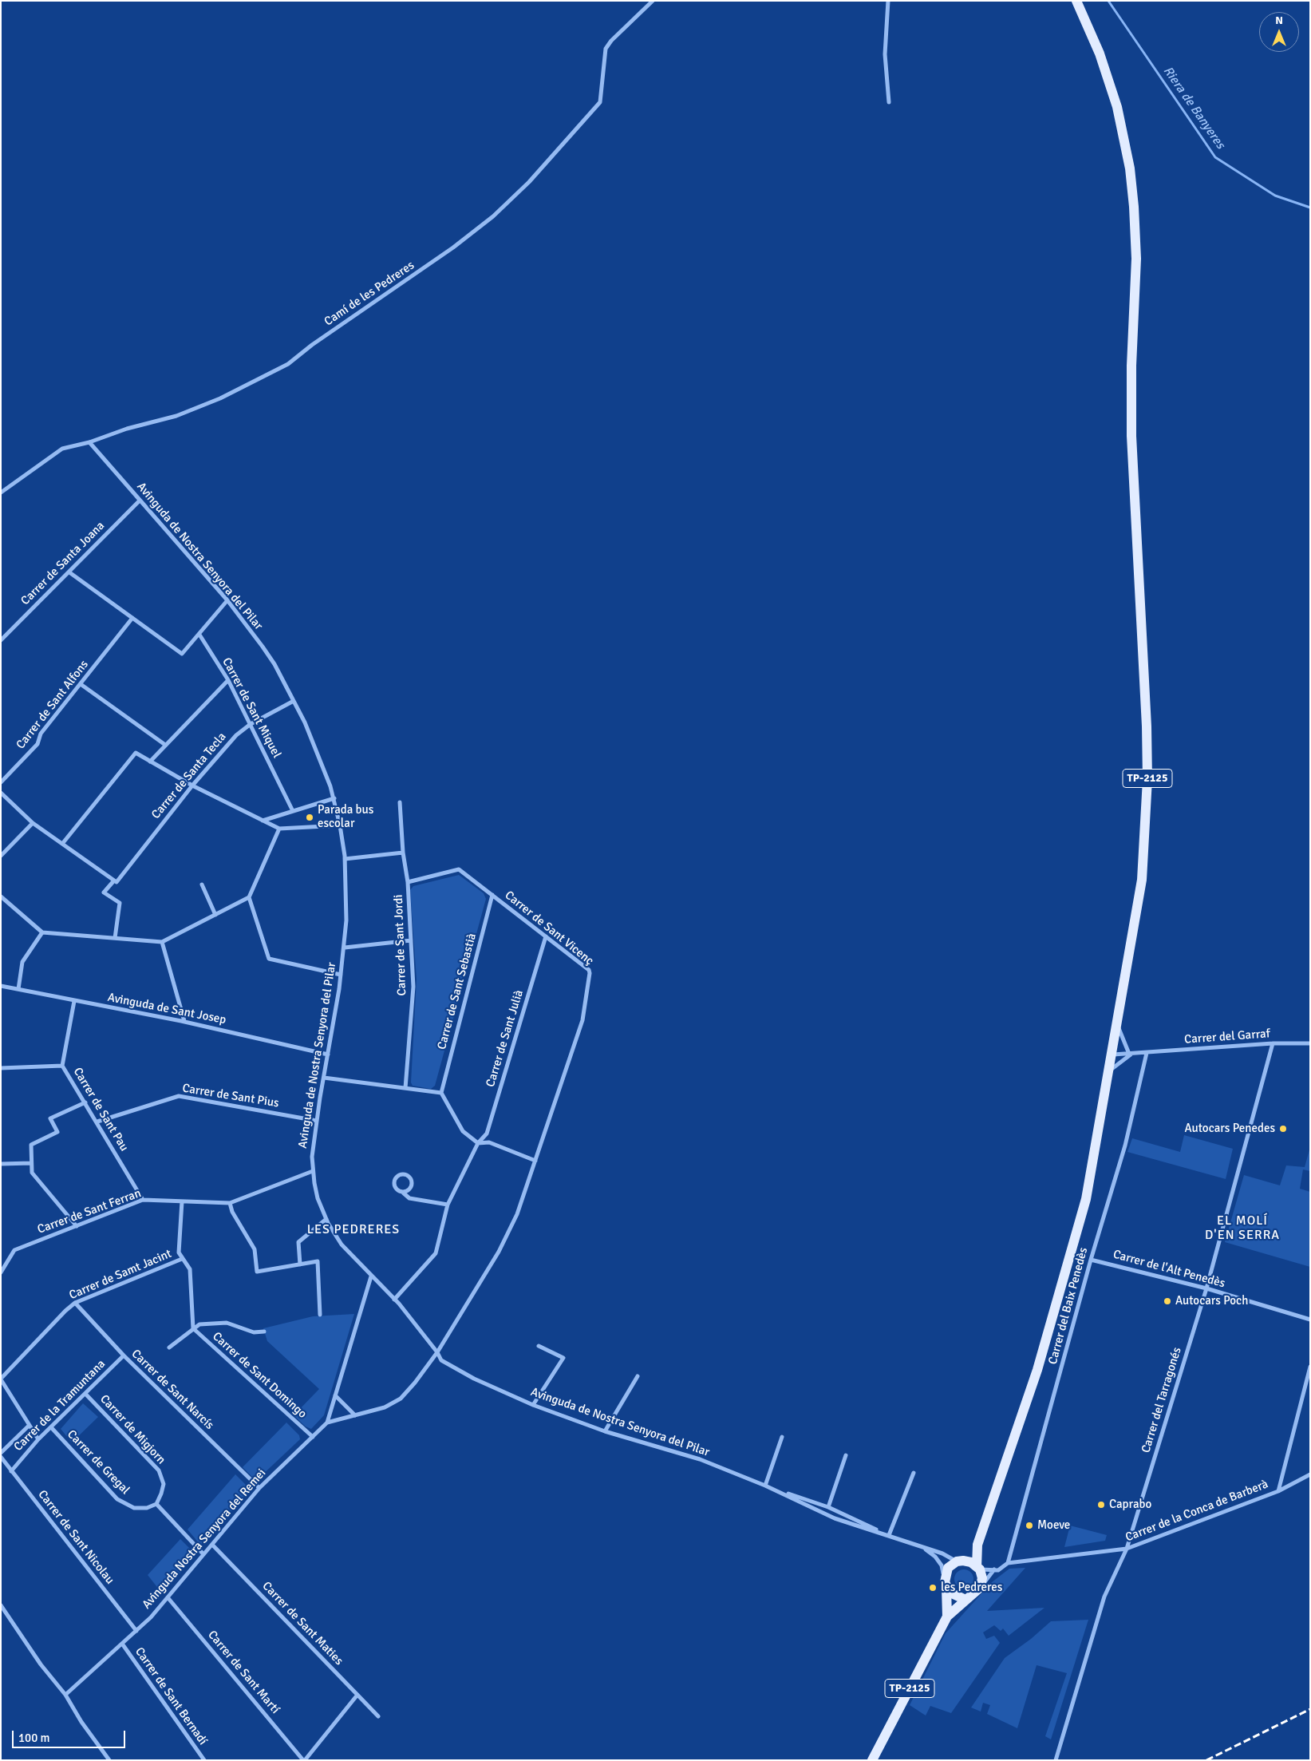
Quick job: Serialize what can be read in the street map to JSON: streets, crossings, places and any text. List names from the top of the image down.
{
  "streets": {
    "main road": ["TP-2125"],
    "street": [
      "Camí de les Pedreres",
      "Avinguda de Nostra Senyora del Pilar",
      "Carrer de Santa Joana",
      "Carrer de Sant Alfons",
      "Carrer de Sant Miquel",
      "Carrer de Santa Tecla",
      "Carrer de Sant Vicenç",
      "Carrer de Sant Jordi",
      "Carrer de Sant Sebastià",
      "Avinguda de Sant Josep",
      "Carrer del Garraf",
      "Carrer de Sant Julià",
      "Carrer de Sant Pius",
      "Carrer de Sant Pau",
      "Carrer de Sant Ferran",
      "Carrer de l'Alt Penedès",
      "Carrer de Samt Jacint",
      "Carrer del Baix Penedès",
      "Carrer de Sant Domingo",
      "Carrer de Sant Narcís",
      "Carrer del Tarragonés",
      "Carrer de la Tramuntana",
      "Carrer de Migjorn",
      "Carrer de Gregal",
      "Carrer de la Conca de Barberà",
      "Carrer de Sant Nicolau",
      "Avinguda Nostra Senyora del Remei",
      "Carrer de Sant Maties",
      "Carrer de Sant Martí",
      "Carrer de Sant Bernadí"
    ]
  },
  "crossings": [
    ["Camí de les Pedreres", "Avinguda de Nostra Senyora del Pilar"],
    ["Avinguda de Nostra Senyora del Pilar", "Carrer de Santa Joana"],
    ["Avinguda de Nostra Senyora del Pilar", "Carrer de Santa Tecla"],
    ["Avinguda de Nostra Senyora del Pilar", "TP-2125"],
    ["Avinguda de Nostra Senyora del Pilar", "Carrer de Sant Vicenç"],
    ["Avinguda de Nostra Senyora del Pilar", "Avinguda de Sant Josep"],
    ["Avinguda de Nostra Senyora del Pilar", "Carrer de Sant Julià"],
    ["Avinguda de Nostra Senyora del Pilar", "Carrer de Sant Pius"],
    ["Avinguda de Nostra Senyora del Pilar", "Carrer de Sant Ferran"],
    ["Avinguda de Nostra Senyora del Pilar", "Carrer de la Conca de Barberà"],
    ["Carrer de Sant Miquel", "Carrer de Santa Tecla"],
    ["TP-2125", "Carrer del Garraf"],
    ["TP-2125", "Carrer de la Conca de Barberà"],
    ["Carrer de Sant Vicenç", "Carrer de Sant Jordi"],
    ["Carrer de Sant Vicenç", "Carrer de Sant Sebastià"],
    ["Carrer de Sant Vicenç", "Carrer de Sant Julià"],
    ["Avinguda de Sant Josep", "Carrer de Sant Pau"],
    ["Carrer del Garraf", "Carrer del Baix Penedès"],
    ["Carrer del Garraf", "Carrer del Tarragonés"],
    ["Carrer de Sant Pius", "Carrer de Sant Pau"],
    ["Carrer de Sant Pau", "Carrer de Sant Ferran"],
    ["Carrer de l'Alt Penedès", "Carrer del Baix Penedès"],
    ["Carrer de l'Alt Penedès", "Carrer del Tarragonés"],
    ["Carrer de Samt Jacint", "Carrer de Sant Narcís"],
    ["Carrer del Baix Penedès", "Carrer de la Conca de Barberà"],
    ["Carrer de Sant Domingo", "Avinguda Nostra Senyora del Remei"],
    ["Carrer de Sant Narcís", "Carrer de la Tramuntana"],
    ["Carrer de Sant Narcís", "Avinguda Nostra Senyora del Remei"],
    ["Carrer del Tarragonés", "Carrer de la Conca de Barberà"],
    ["Carrer de la Tramuntana", "Carrer de Migjorn"],
    ["Carrer de la Tramuntana", "Carrer de Gregal"],
    ["Carrer de la Tramuntana", "Carrer de Sant Nicolau"],
    ["Carrer de Migjorn", "Carrer de Gregal"],
    ["Carrer de Sant Nicolau", "Avinguda Nostra Senyora del Remei"],
    ["Avinguda Nostra Senyora del Remei", "Carrer de Sant Maties"],
    ["Avinguda Nostra Senyora del Remei", "Carrer de Sant Martí"],
    ["Avinguda Nostra Senyora del Remei", "Carrer de Sant Bernadí"]
  ],
  "districts": ["EL MOLÍ D'EN SERRA", "LES PEDRERES"],
  "water": ["Riera de Banyeres"],
  "places": [
    "Parada bus escolar",
    "Autocars Penedes",
    "Autocars Poch",
    "Caprabo",
    "Moeve",
    "les Pedreres"
  ],
  "scale_bar": "100 m",
  "north": "top"
}
